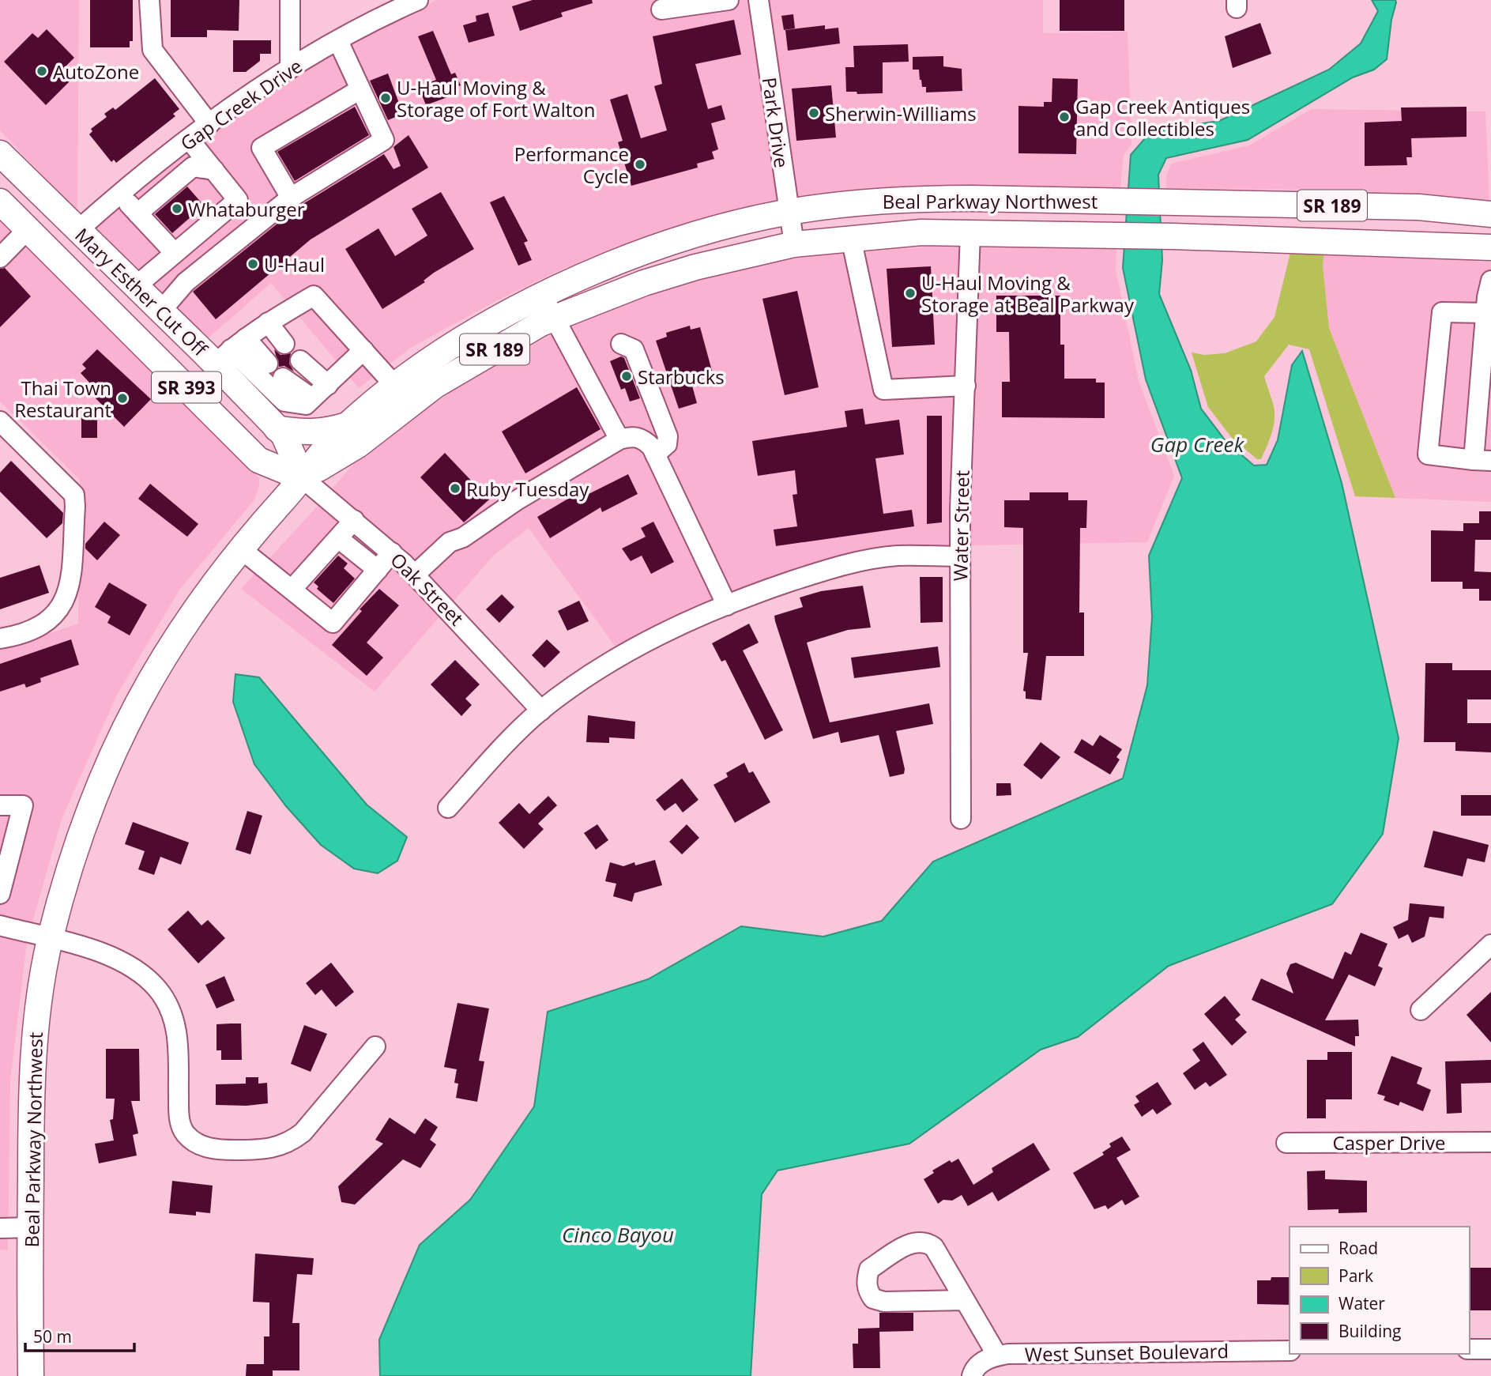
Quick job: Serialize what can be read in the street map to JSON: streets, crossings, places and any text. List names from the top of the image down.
{
  "streets": {
    "main road": [
      "Beal Parkway Northwest",
      "SR 189",
      "Mary Esther Cut Off",
      "SR 393"
    ],
    "street": [
      "Gap Creek Drive",
      "Park Drive",
      "Water Street",
      "Oak Street",
      "Casper Drive",
      "West Sunset Boulevard"
    ]
  },
  "crossings": [
    ["Gap Creek Drive", "Mary Esther Cut Off"],
    ["Park Drive", "Beal Parkway Northwest"],
    ["Beal Parkway Northwest", "Mary Esther Cut Off"],
    ["Beal Parkway Northwest", "Water Street"],
    ["Beal Parkway Northwest", "Oak Street"],
    ["Mary Esther Cut Off", "Oak Street"]
  ],
  "water": ["Gap Creek", "Cinco Bayou"],
  "places": [
    "AutoZone",
    "U-Haul Moving & Storage of Fort Walton",
    "Sherwin-Williams",
    "Gap Creek Antiques and Collectibles",
    "Performance Cycle",
    "Whataburger",
    "U-Haul",
    "U-Haul Moving & Storage at Beal Parkway",
    "Starbucks",
    "Thai Town Restaurant",
    "Ruby Tuesday"
  ],
  "legend": [
    "Road",
    "Park",
    "Water",
    "Building"
  ],
  "scale_bar": "50 m"
}
